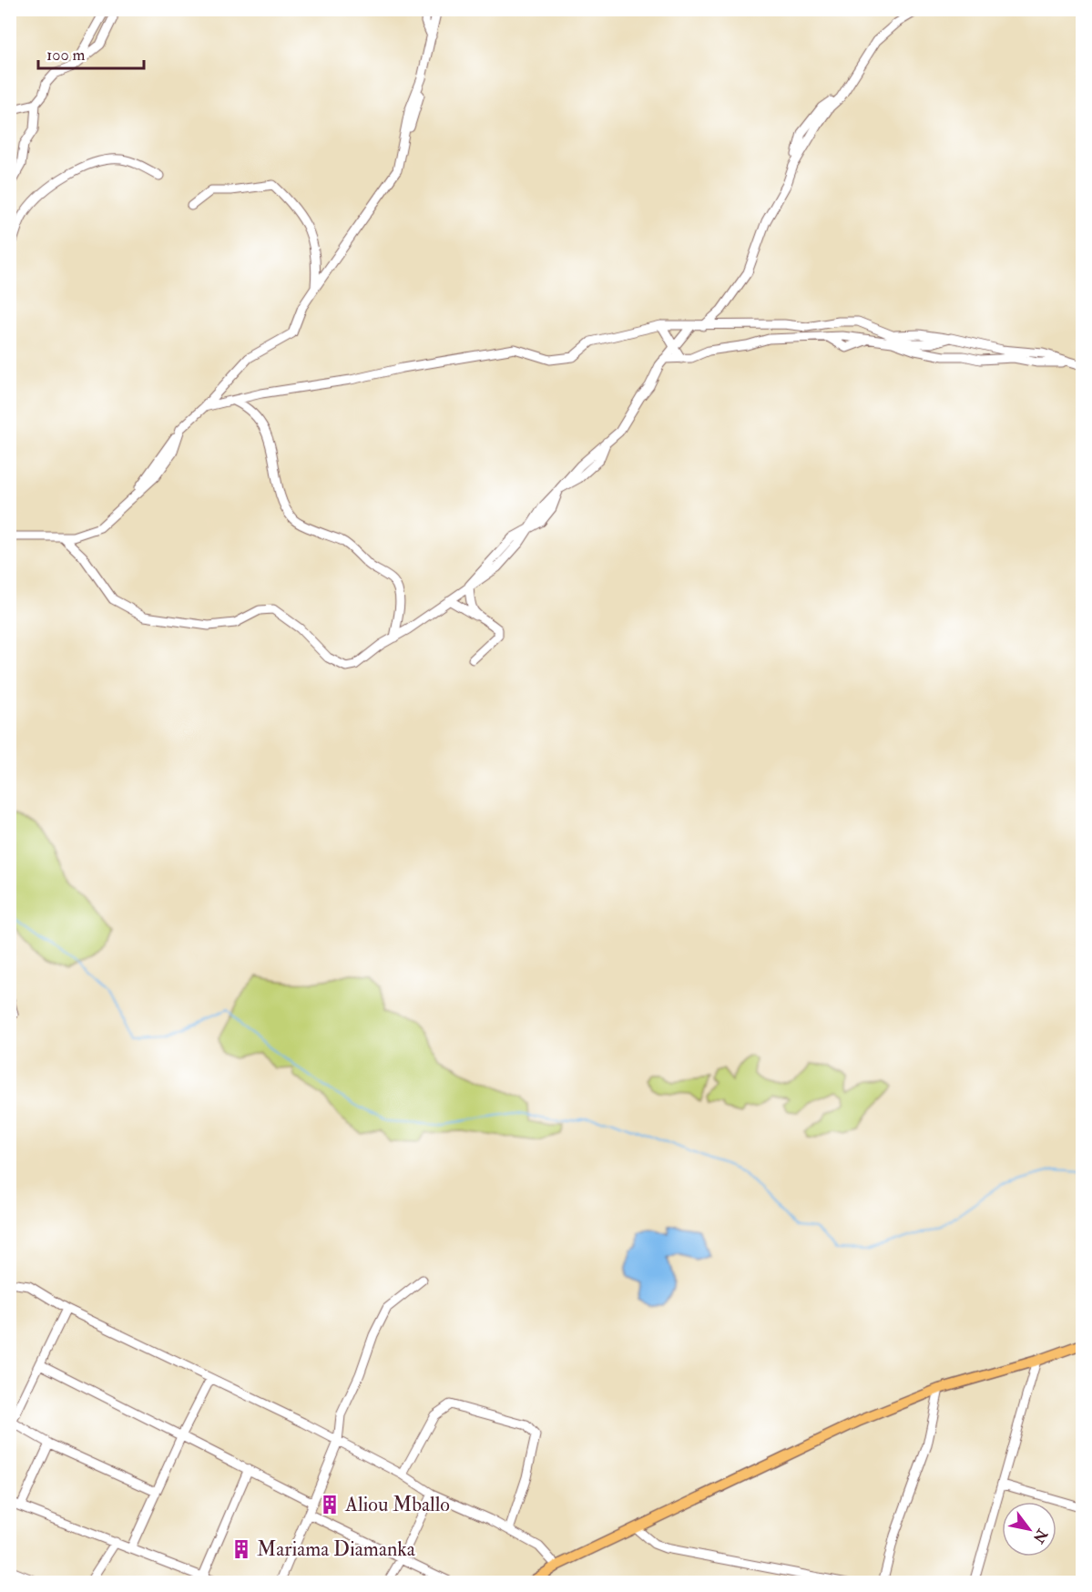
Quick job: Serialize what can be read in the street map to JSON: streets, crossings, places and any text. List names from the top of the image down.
{
  "places": {
    "building": ["Aliou Mballo", "Mariama Diamanka"]
  },
  "scale_bar": "100 m",
  "north": "bottom right"
}
